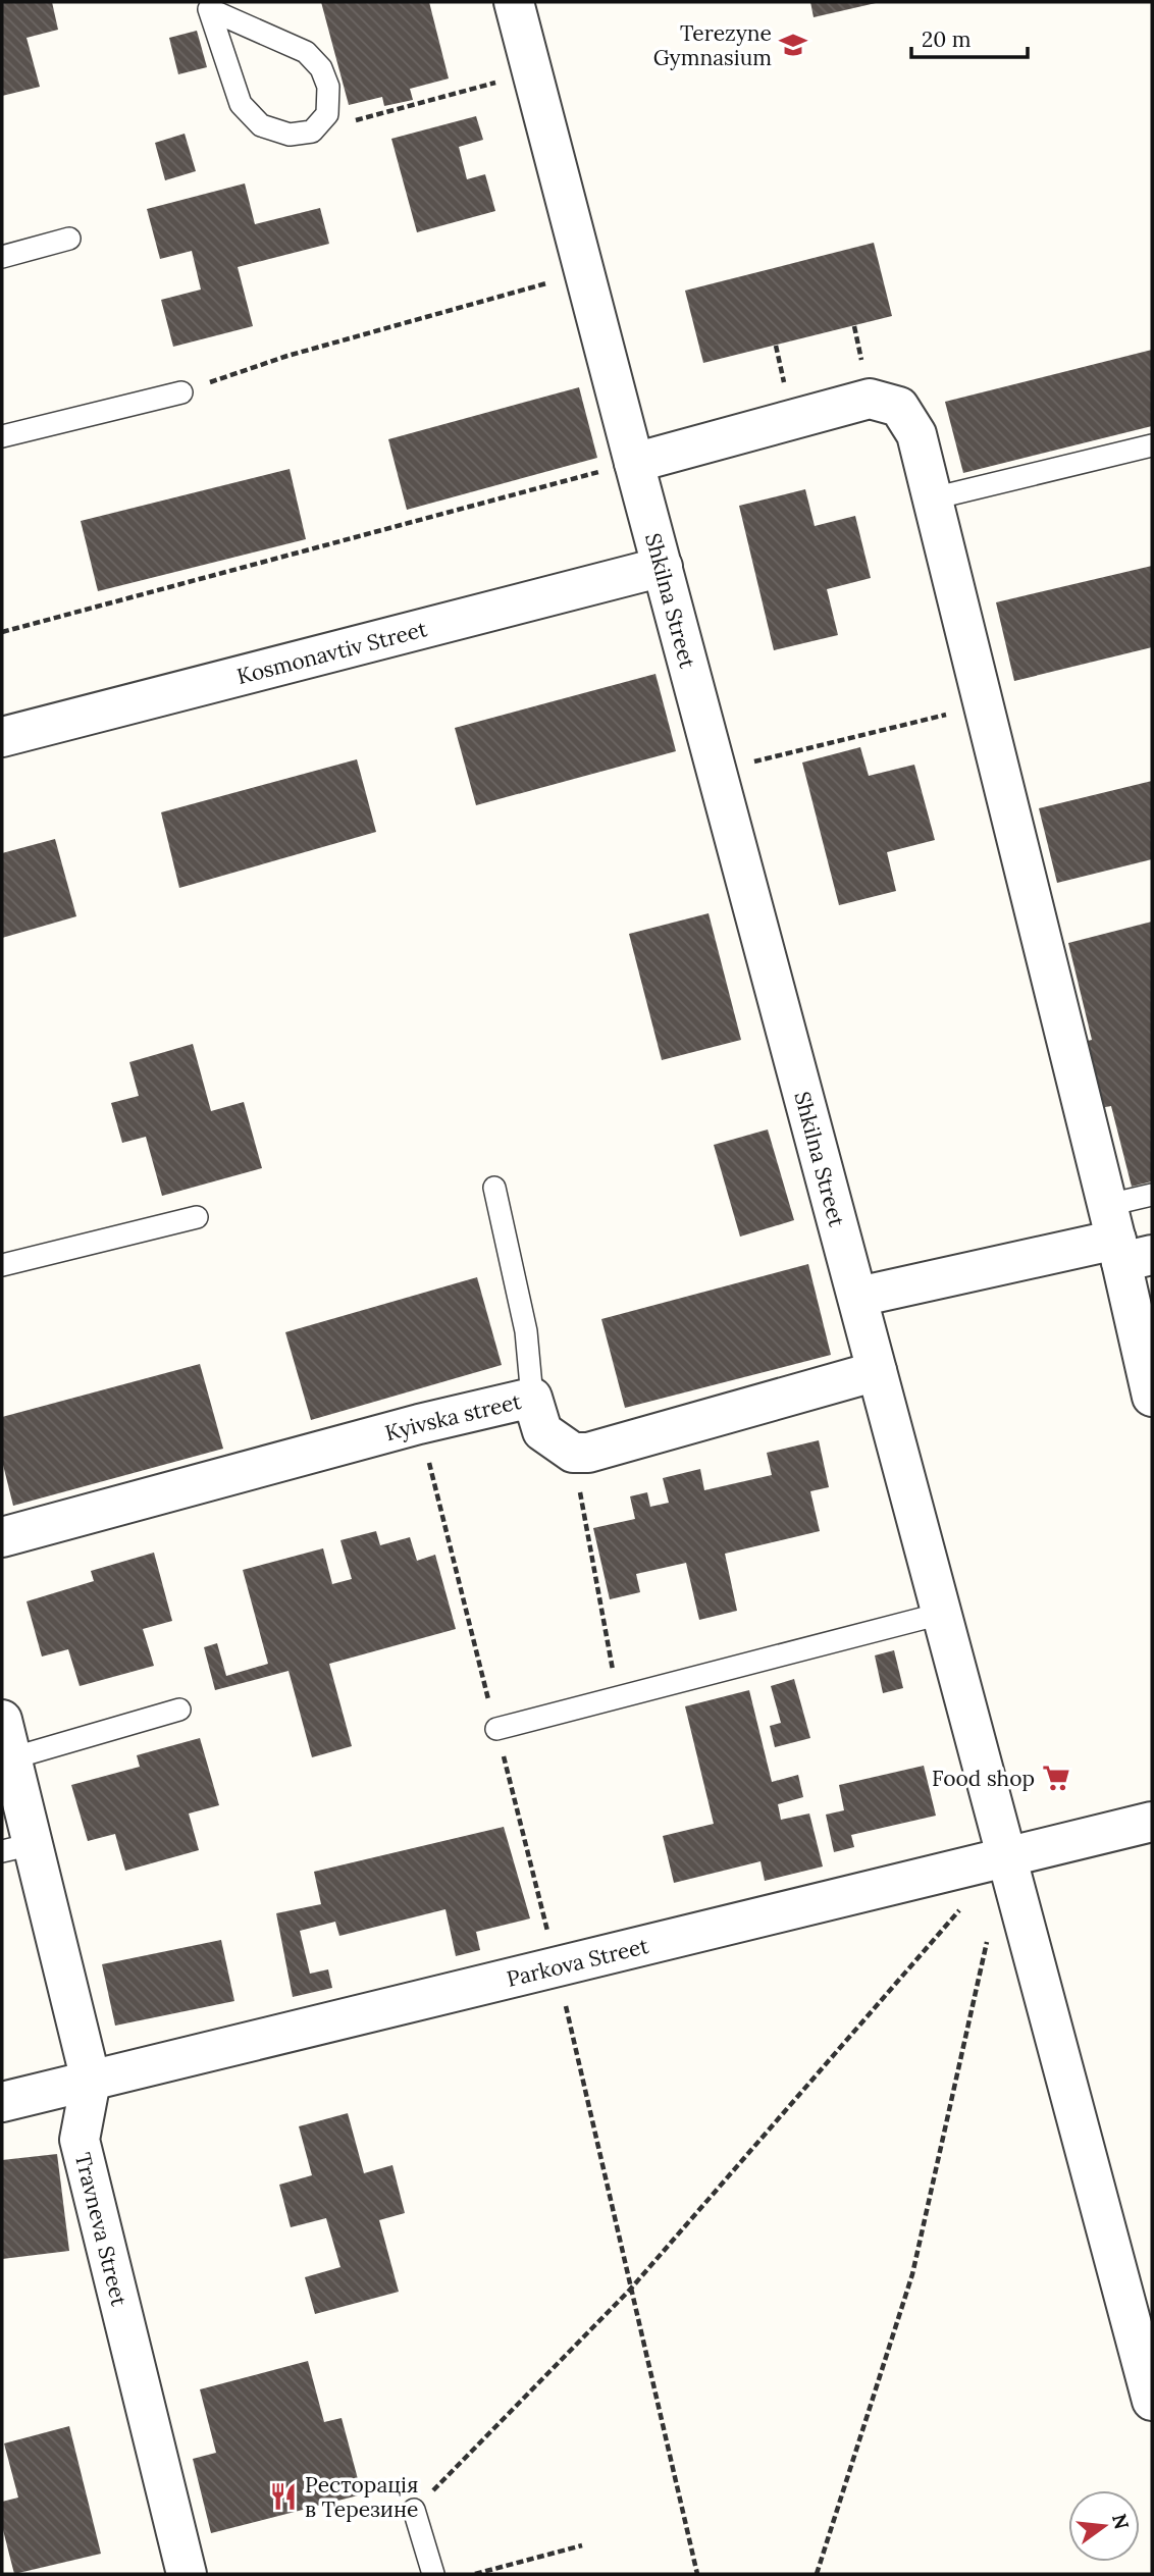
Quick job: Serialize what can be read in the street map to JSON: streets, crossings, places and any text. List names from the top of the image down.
{
  "streets": {
    "street": [
      "Shkilna Street",
      "Kosmonavtiv Street",
      "Kyivska street",
      "Parkova Street",
      "Travneva Street"
    ]
  },
  "crossings": [
    ["Shkilna Street", "Kosmonavtiv Street"],
    ["Shkilna Street", "Parkova Street"],
    ["Parkova Street", "Travneva Street"]
  ],
  "places": {
    "school or university": ["Terezyne Gymnasium"],
    "supermarket": ["Food shop"],
    "restaurant": ["Ресторація в Терезине"]
  },
  "scale_bar": "20 m",
  "north": "right"
}
